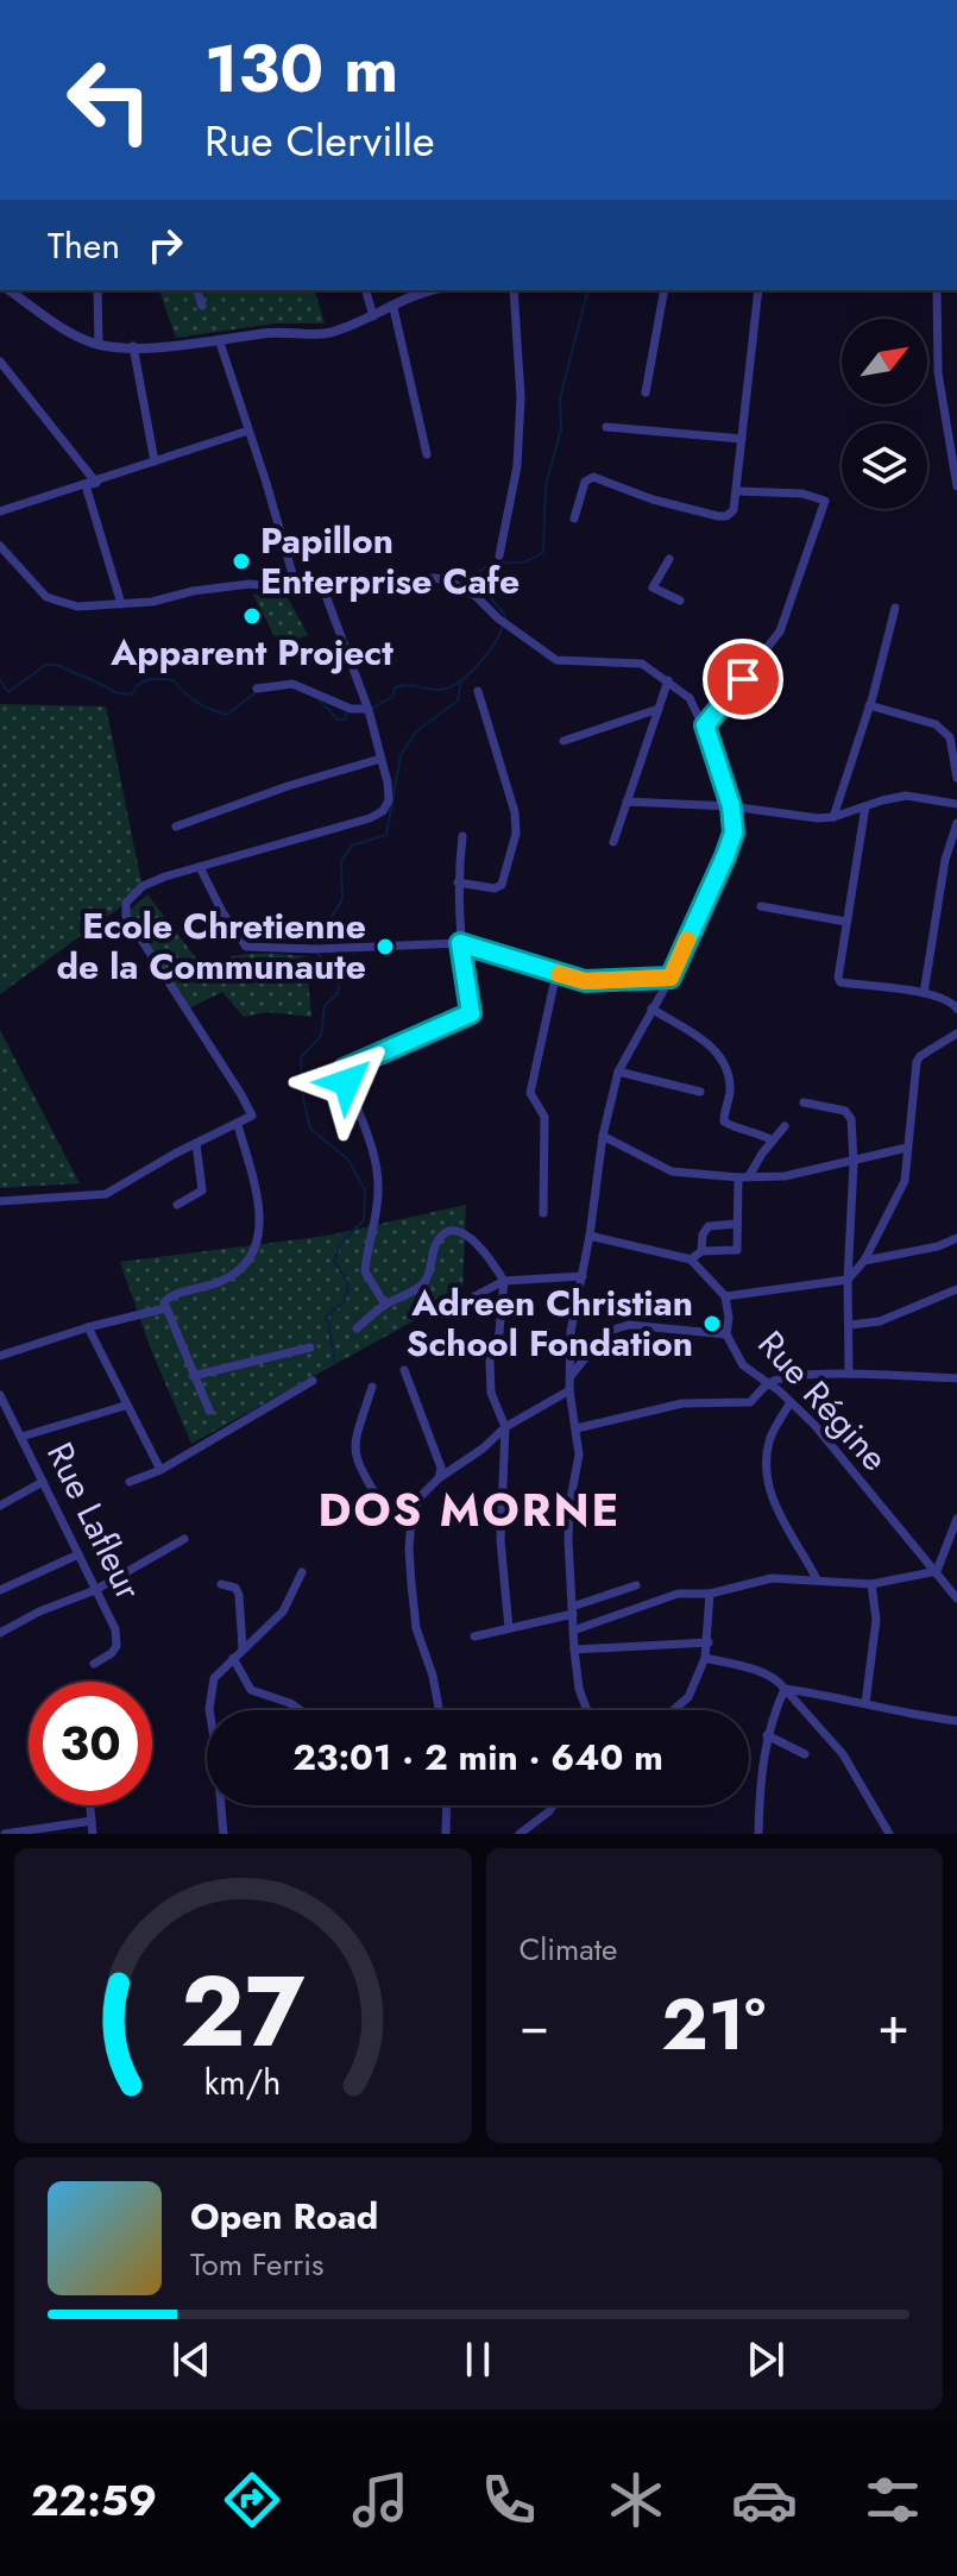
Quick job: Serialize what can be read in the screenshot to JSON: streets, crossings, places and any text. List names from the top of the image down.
{
  "streets": {
    "street": ["Rue Régine", "Rue Lafleur"]
  },
  "districts": ["DOS MORNE"],
  "places": [
    "Papillon Enterprise Cafe",
    "Apparent Project",
    "Ecole Chretienne de la Communaute",
    "Adreen Christian School Fondation"
  ],
  "north": "top right",
  "page": {
    "turn": ["130 m", "Rue Clerville"],
    "then": "Then",
    "limit": "30",
    "trip": "23:01 · 2 min · 640 m",
    "tile": "Climate",
    "heat": ["−", "21°", "+"],
    "song": ["Open Road", "Tom Ferris"],
    "tabs": "22:59",
    "gauge": ["27", "km/h"]
  }
}
